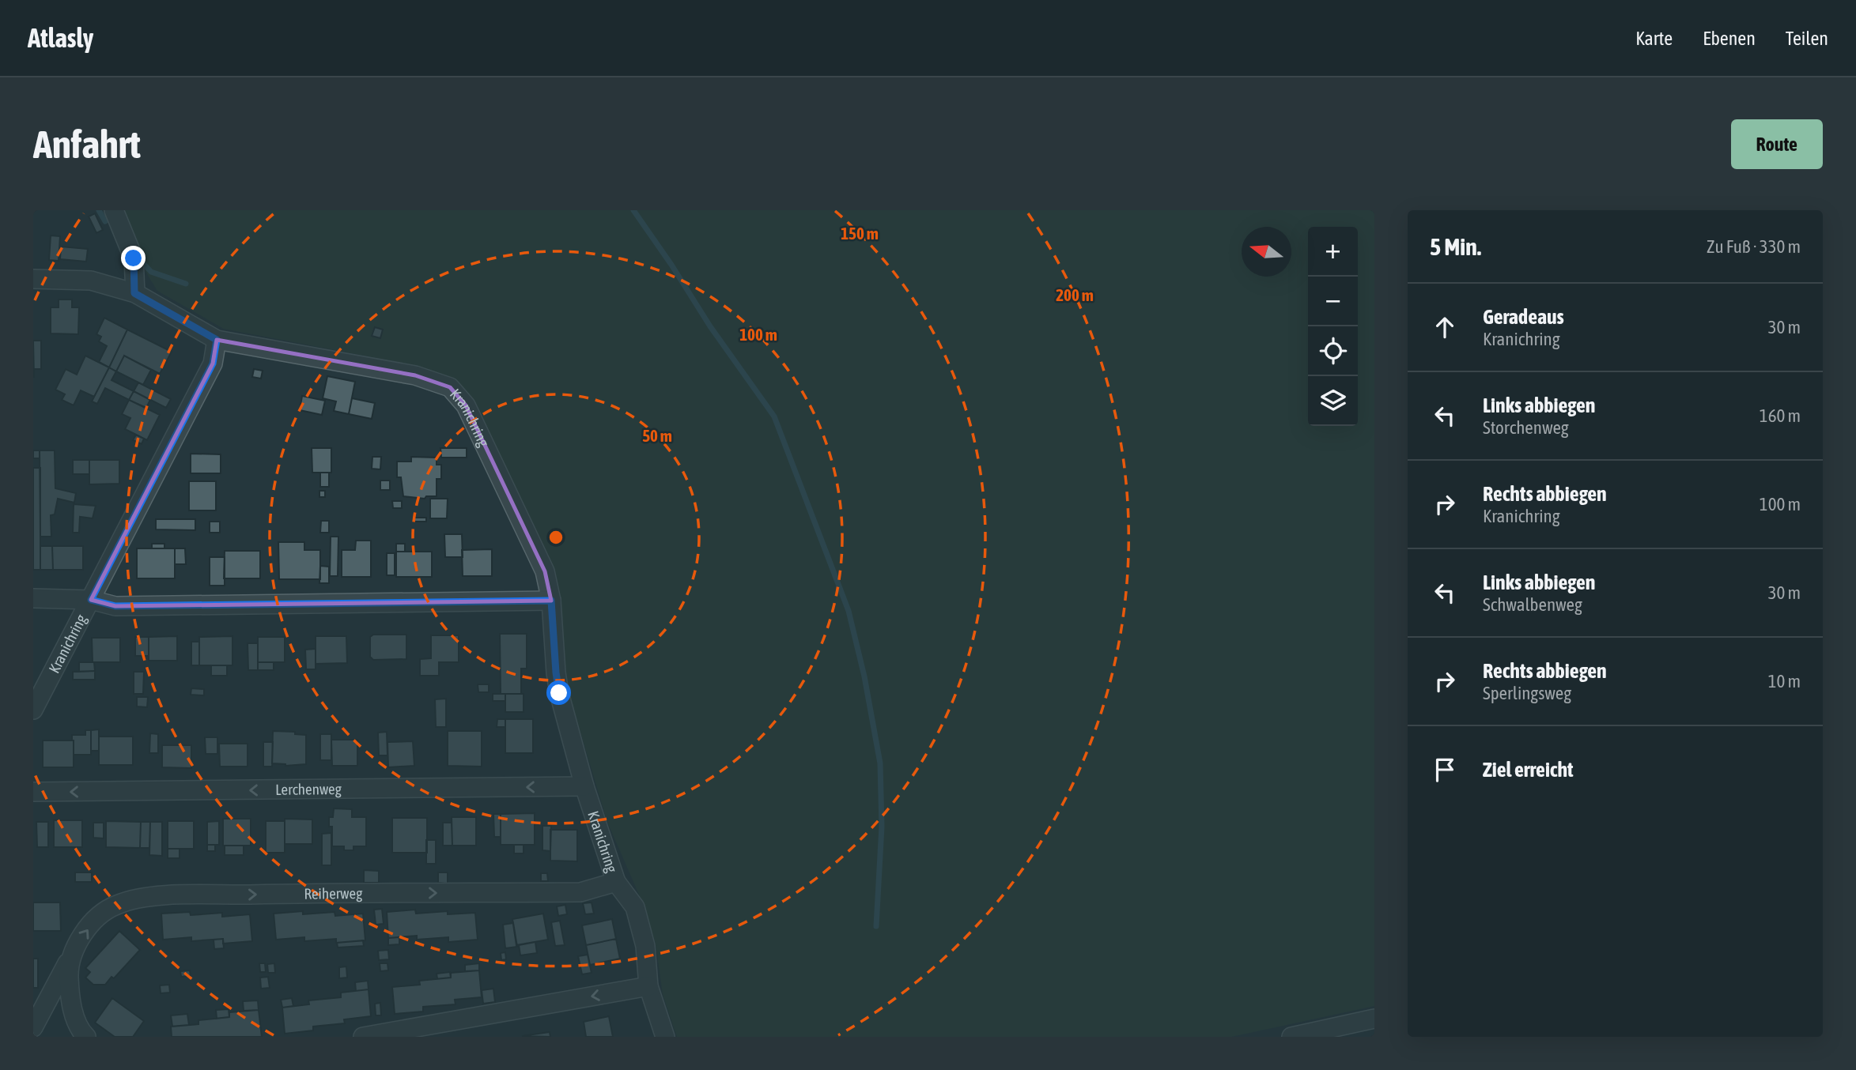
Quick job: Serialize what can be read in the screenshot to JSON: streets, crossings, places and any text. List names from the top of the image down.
{
  "streets": {
    "street": ["Kranichring", "Lerchenweg", "Reiherweg"]
  },
  "crossings": [
    ["Kranichring", "Lerchenweg"],
    ["Kranichring", "Reiherweg"]
  ],
  "one_way": ["Lerchenweg"],
  "north": "left",
  "page": {
    "header": "Atlasly",
    "nav": ["Karte", "Ebenen", "Teilen"],
    "buttons": "Route",
    "title": "Anfahrt",
    "heading": ["5 Min.", "Zu Fuß · 330 m"],
    "map_buttons": ["+", "−"],
    "list": [
      ["Geradeaus", "Kranichring", "30 m"],
      ["Links abbiegen", "Storchenweg", "160 m"],
      ["Rechts abbiegen", "Kranichring", "100 m"],
      ["Links abbiegen", "Schwalbenweg", "30 m"],
      ["Rechts abbiegen", "Sperlingsweg", "10 m"],
      "Ziel erreicht"
    ]
  },
  "rings": [
    "150 m",
    "200 m",
    "100 m",
    "50 m"
  ]
}
